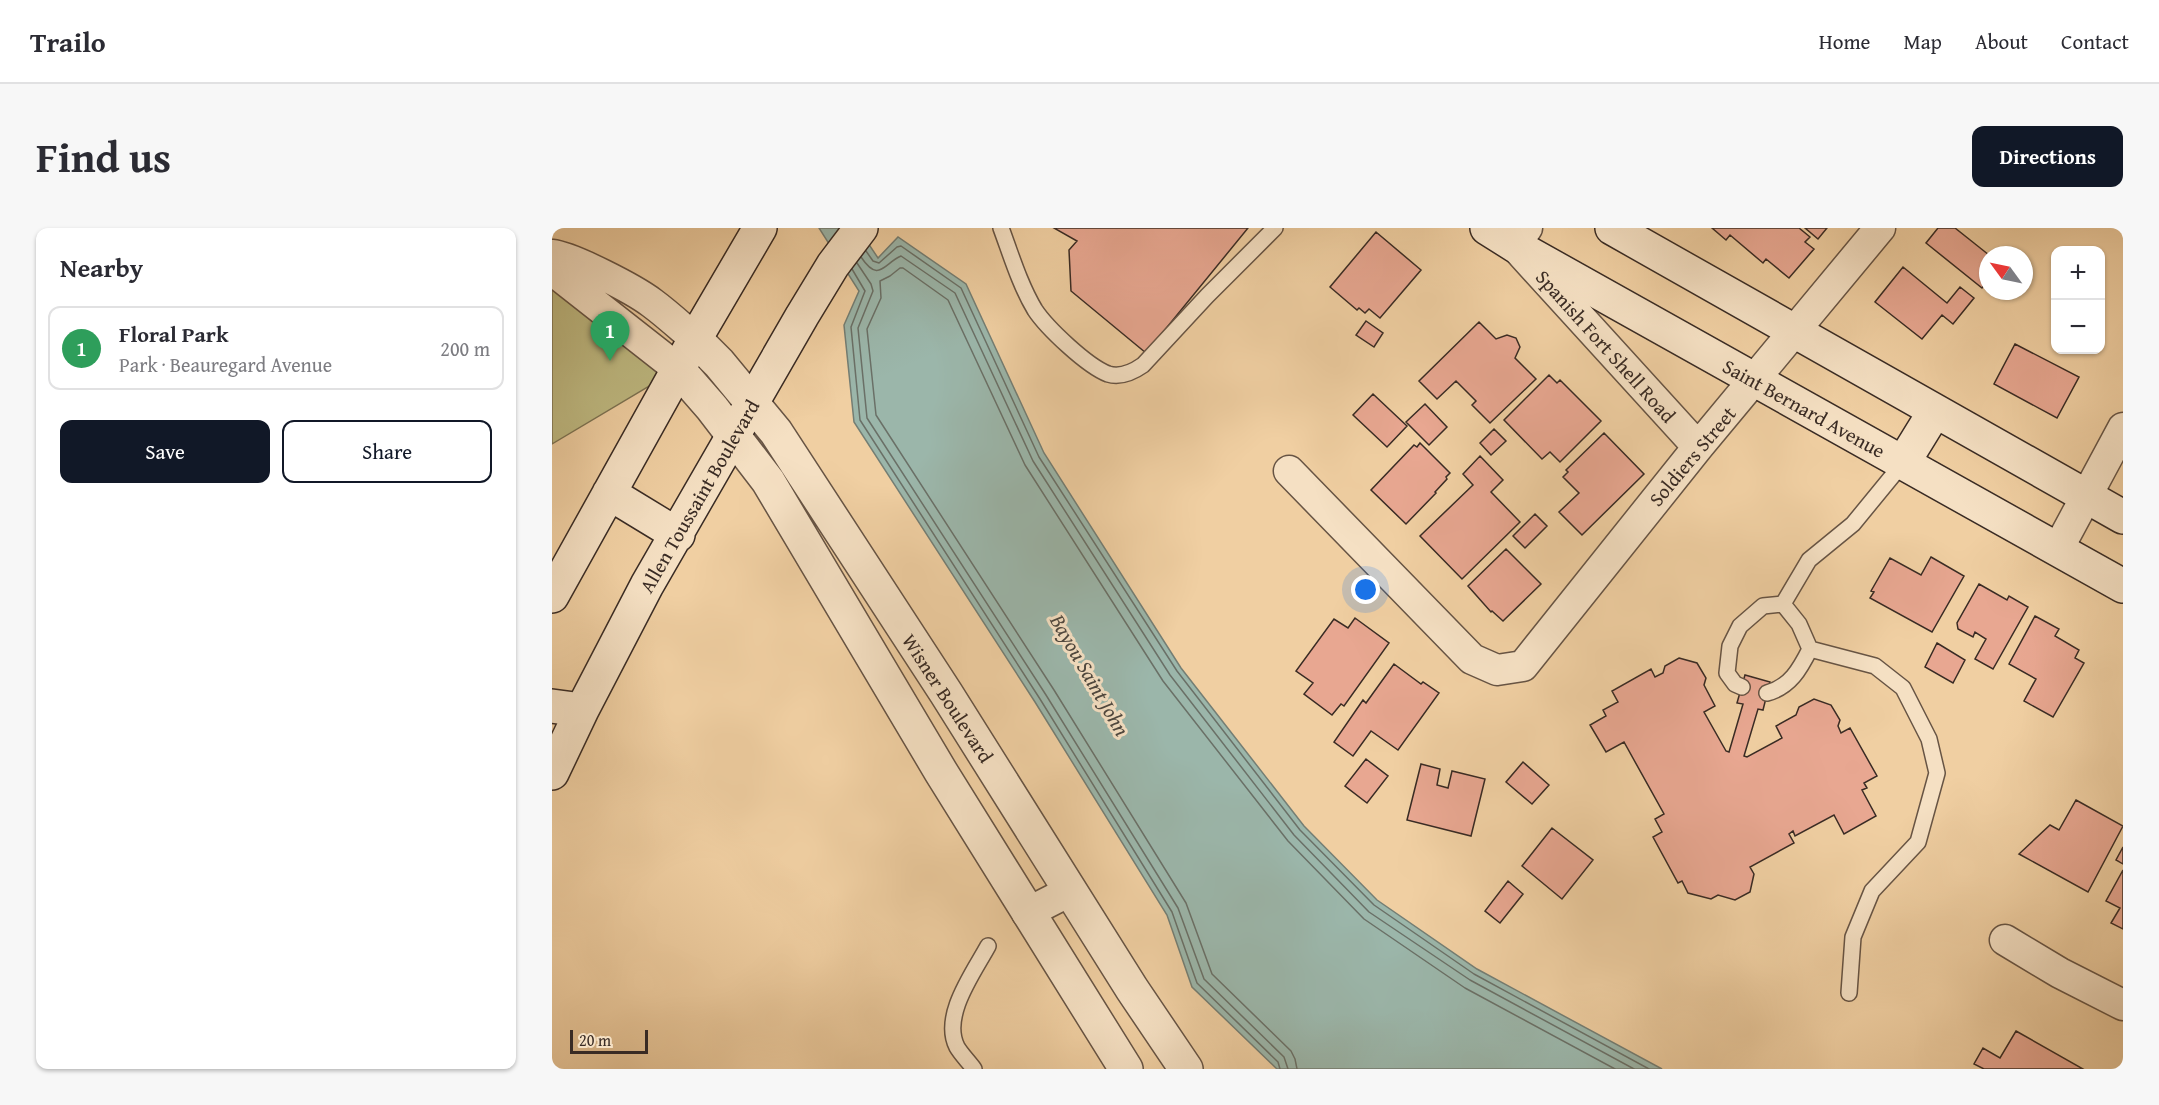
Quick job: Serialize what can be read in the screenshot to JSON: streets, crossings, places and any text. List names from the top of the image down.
{
  "streets": {
    "main road": ["Saint Bernard Avenue", "Allen Toussaint Boulevard", "Wisner Boulevard"],
    "street": ["Spanish Fort Shell Road", "Soldiers Street"]
  },
  "crossings": [
    ["Spanish Fort Shell Road", "Saint Bernard Avenue"],
    ["Spanish Fort Shell Road", "Soldiers Street"],
    ["Saint Bernard Avenue", "Soldiers Street"],
    ["Allen Toussaint Boulevard", "Wisner Boulevard"]
  ],
  "water": ["Bayou Saint John"],
  "scale_bar": "20 m",
  "north": "top left",
  "page": {
    "header": "Trailo",
    "nav": [
      "Home",
      "Map",
      "About",
      "Contact"
    ],
    "title": "Find us",
    "buttons": [
      "Directions",
      ["Save", "Share"]
    ],
    "heading": "Nearby",
    "map_buttons": ["+", "−"],
    "list": [
      {
        "mark": "1",
        "name": "Floral Park",
        "note": "Park · Beauregard Avenue",
        "value": "200 m"
      }
    ],
    "pins": "1",
    "scale": "20 m"
  }
}
